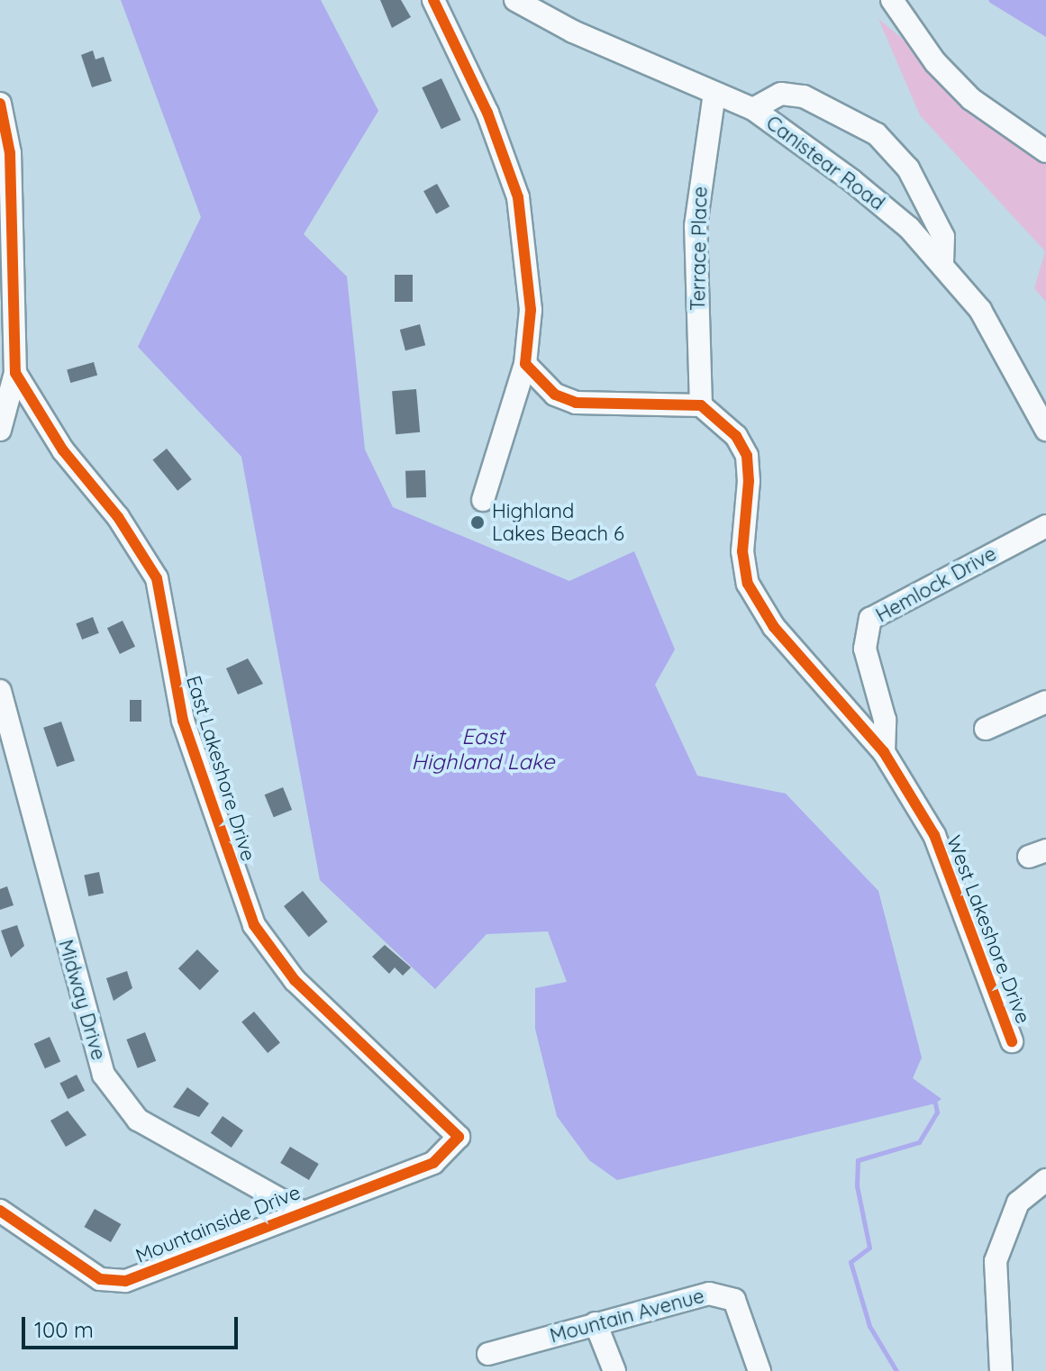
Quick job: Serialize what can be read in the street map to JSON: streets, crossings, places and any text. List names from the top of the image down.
{
  "streets": {
    "street": [
      "Canistear Road",
      "Terrace Place",
      "Hemlock Drive",
      "East Lakeshore Drive",
      "West Lakeshore Drive",
      "Midway Drive",
      "Mountainside Drive",
      "Mountain Avenue"
    ]
  },
  "crossings": [
    ["Canistear Road", "Terrace Place"],
    ["Terrace Place", "West Lakeshore Drive"],
    ["Hemlock Drive", "West Lakeshore Drive"],
    ["East Lakeshore Drive", "Mountainside Drive"],
    ["Midway Drive", "Mountainside Drive"]
  ],
  "water": ["East Highland Lake"],
  "places": ["Highland Lakes Beach 6"],
  "scale_bar": "100 m"
}
